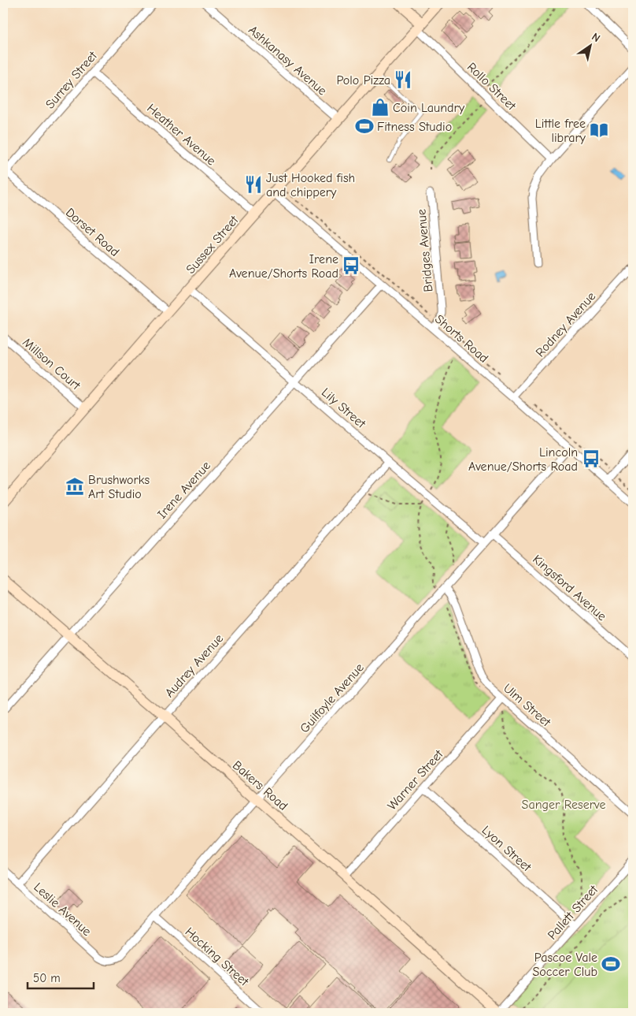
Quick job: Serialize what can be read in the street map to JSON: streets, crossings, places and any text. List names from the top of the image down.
{
  "streets": {
    "street": [
      "Ashkanasy Avenue",
      "Surrey Street",
      "Rollo Street",
      "Heather Avenue",
      "Dorset Road",
      "Sussex Street",
      "Bridges Avenue",
      "Rodney Avenue",
      "Shorts Road",
      "Millson Court",
      "Lily Street",
      "Irene Avenue",
      "Kingsford Avenue",
      "Audrey Avenue",
      "Guilfoyle Avenue",
      "Ulm Street",
      "Warner Street",
      "Bakers Road",
      "Lyon Street",
      "Leslie Avenue",
      "Pallett Street",
      "Hocking Street"
    ]
  },
  "crossings": [
    ["Ashkanasy Avenue", "Sussex Street"],
    ["Surrey Street", "Heather Avenue"],
    ["Surrey Street", "Dorset Road"],
    ["Rollo Street", "Sussex Street"],
    ["Heather Avenue", "Sussex Street"],
    ["Dorset Road", "Sussex Street"],
    ["Sussex Street", "Shorts Road"],
    ["Sussex Street", "Millson Court"],
    ["Sussex Street", "Lily Street"],
    ["Bridges Avenue", "Shorts Road"],
    ["Rodney Avenue", "Shorts Road"],
    ["Shorts Road", "Irene Avenue"],
    ["Shorts Road", "Guilfoyle Avenue"],
    ["Lily Street", "Irene Avenue"],
    ["Lily Street", "Audrey Avenue"],
    ["Lily Street", "Guilfoyle Avenue"],
    ["Irene Avenue", "Bakers Road"],
    ["Kingsford Avenue", "Guilfoyle Avenue"],
    ["Audrey Avenue", "Bakers Road"],
    ["Audrey Avenue", "Leslie Avenue"],
    ["Guilfoyle Avenue", "Ulm Street"],
    ["Guilfoyle Avenue", "Bakers Road"],
    ["Guilfoyle Avenue", "Leslie Avenue"],
    ["Guilfoyle Avenue", "Hocking Street"],
    ["Ulm Street", "Warner Street"],
    ["Warner Street", "Bakers Road"],
    ["Warner Street", "Lyon Street"],
    ["Bakers Road", "Pallett Street"],
    ["Lyon Street", "Pallett Street"]
  ],
  "parks": ["Sanger Reserve"],
  "places": {
    "restaurant": ["Polo Pizza", "Just Hooked fish and chippery"],
    "shop": ["Coin Laundry"],
    "sports": ["Fitness Studio", "Pascoe Vale Soccer Club"],
    "library": ["Little free library"],
    "bus stop": ["Irene Avenue/Shorts Road", "Lincoln Avenue/Shorts Road"],
    "museum": ["Brushworks Art Studio"]
  },
  "scale_bar": "50 m",
  "north": "top right"
}
